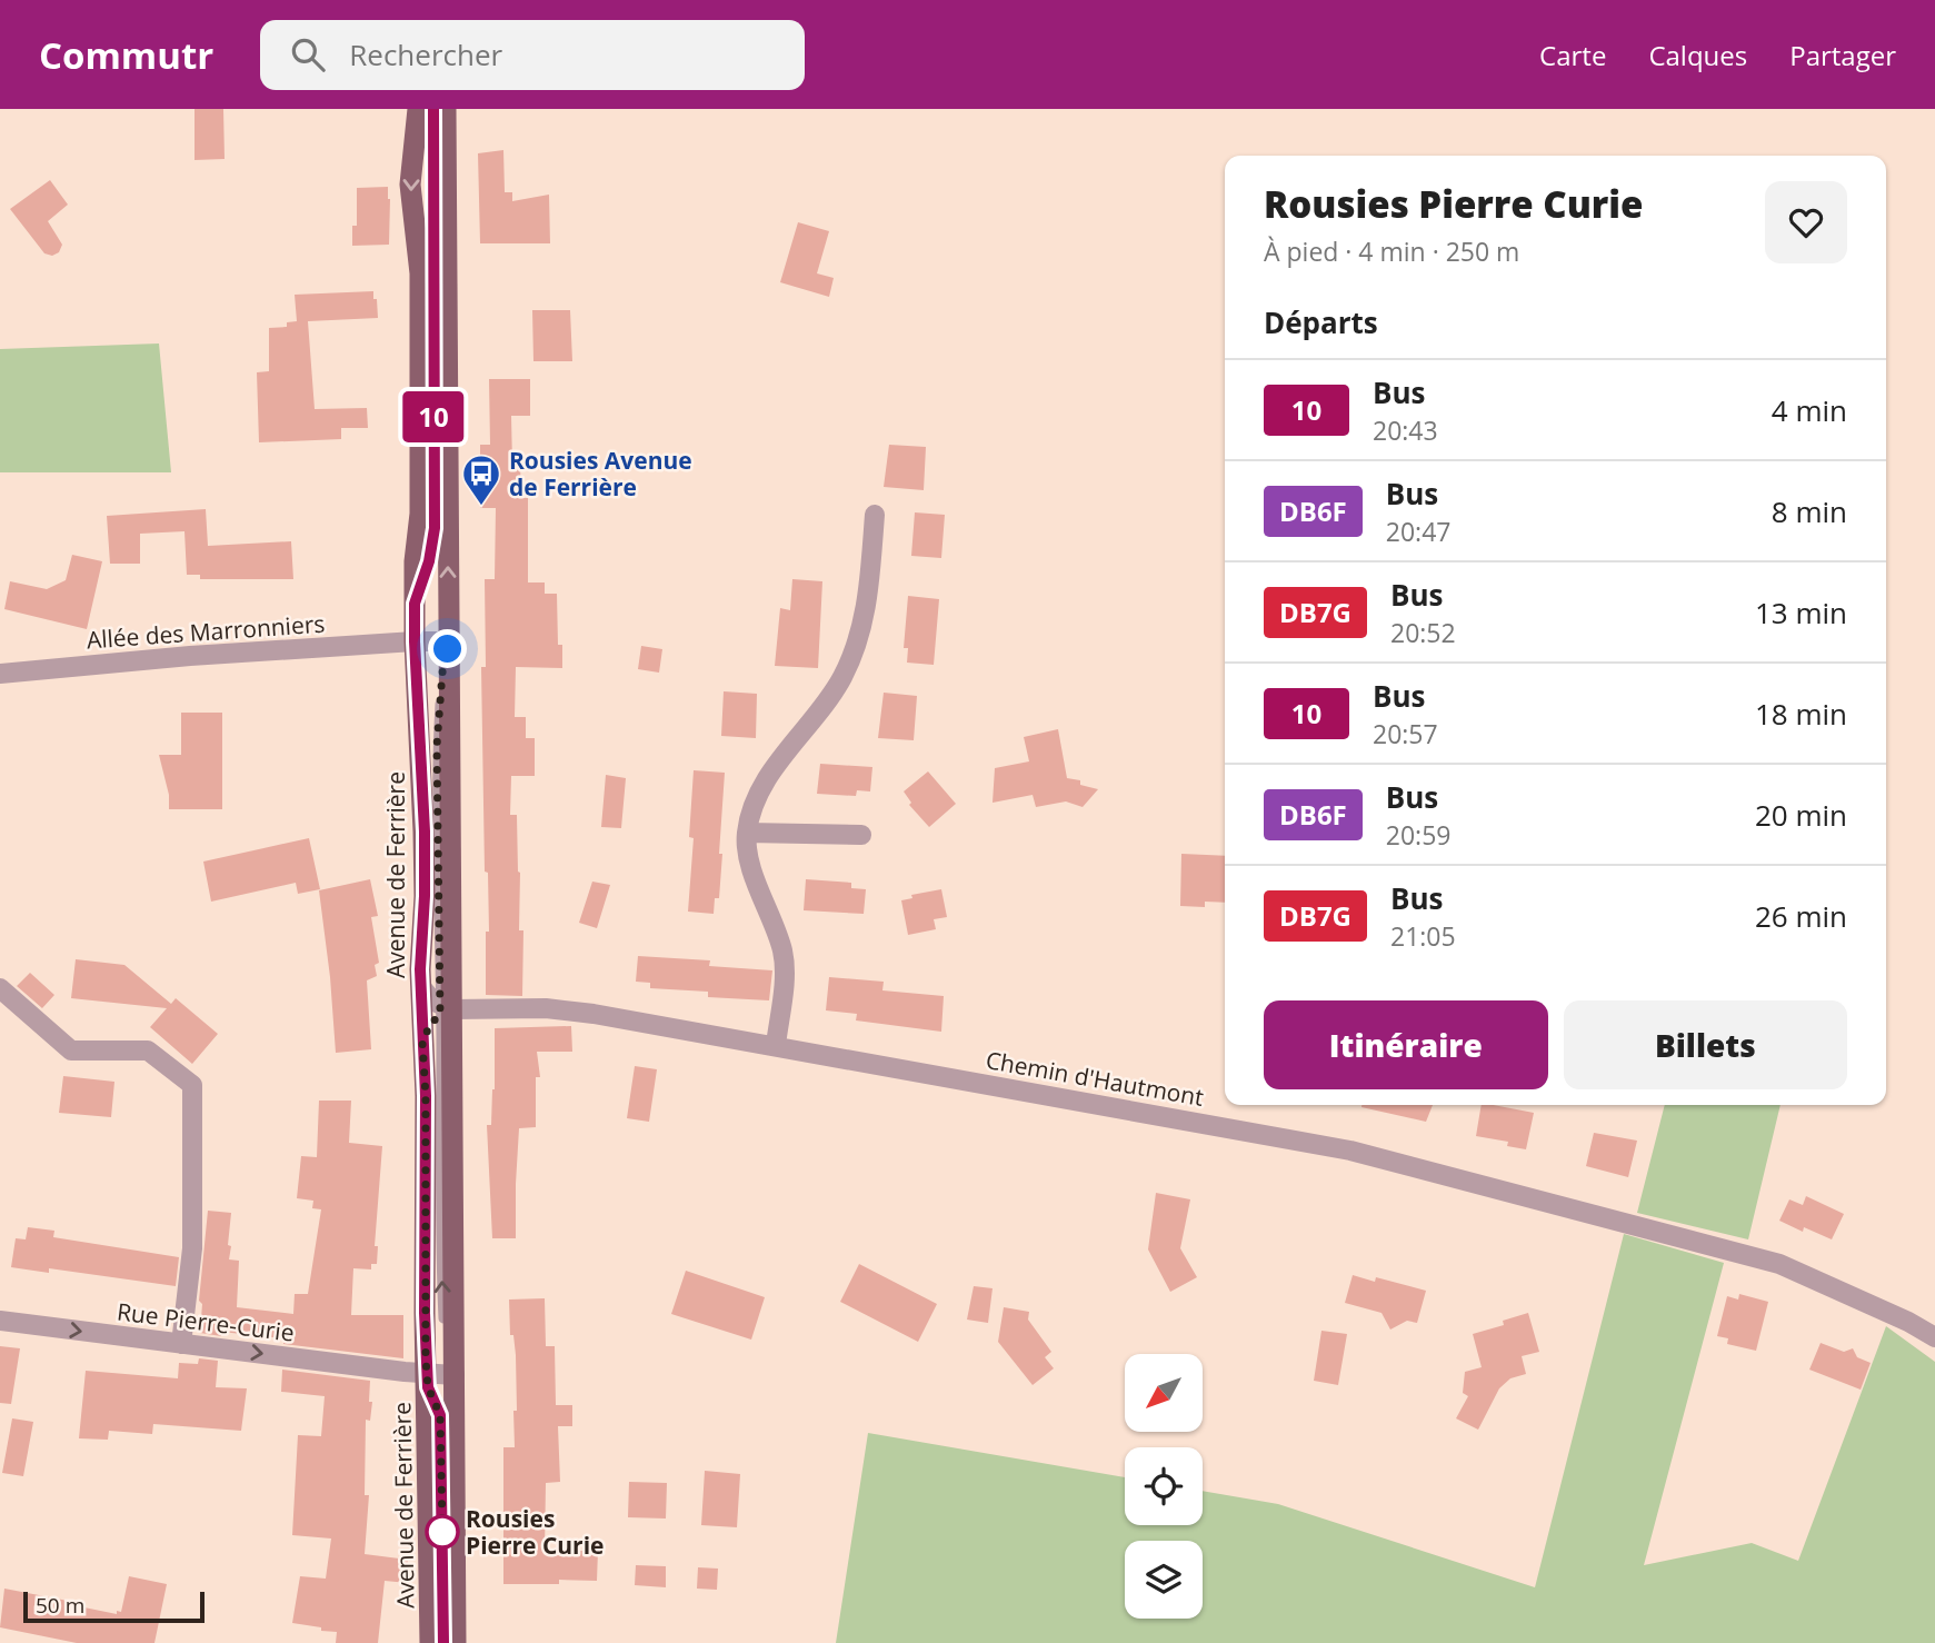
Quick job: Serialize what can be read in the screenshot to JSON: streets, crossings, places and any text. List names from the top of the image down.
{
  "streets": {
    "main road": ["Avenue de Ferrière"],
    "street": ["Allée des Marronniers", "Chemin d'Hautmont", "Rue Pierre-Curie"]
  },
  "crossings": [
    ["Allée des Marronniers", "Avenue de Ferrière"],
    ["Avenue de Ferrière", "Rue Pierre-Curie"]
  ],
  "one_way": ["Rue Pierre-Curie"],
  "places": {
    "bus stop": ["Rousies Avenue de Ferrière"],
    "other": ["Rousies Pierre Curie"]
  },
  "lines": ["bus line 10"],
  "scale_bar": "50 m",
  "north": "bottom left",
  "page": {
    "header": "Commutr",
    "search": "Rechercher",
    "nav": ["Carte", "Calques", "Partager"],
    "on_map": "10",
    "heading": [
      ["Rousies Pierre Curie", "À pied · 4 min · 250 m"],
      "Départs"
    ],
    "list": [
      {
        "mark": "10",
        "name": "Bus",
        "note": "20:43",
        "value": "4 min"
      },
      {
        "mark": "DB6F",
        "name": "Bus",
        "note": "20:47",
        "value": "8 min"
      },
      {
        "mark": "DB7G",
        "name": "Bus",
        "note": "20:52",
        "value": "13 min"
      },
      {
        "mark": "10",
        "name": "Bus",
        "note": "20:57",
        "value": "18 min"
      },
      {
        "mark": "DB6F",
        "name": "Bus",
        "note": "20:59",
        "value": "20 min"
      },
      {
        "mark": "DB7G",
        "name": "Bus",
        "note": "21:05",
        "value": "26 min"
      }
    ],
    "buttons": ["Itinéraire", "Billets"],
    "scale": "50 m"
  }
}
